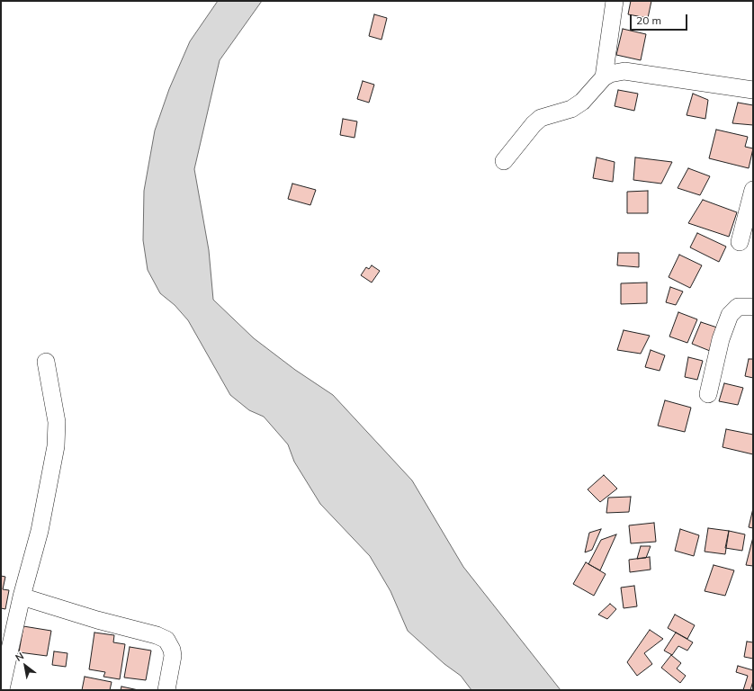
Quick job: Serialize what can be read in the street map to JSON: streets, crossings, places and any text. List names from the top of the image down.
{
  "scale_bar": "20 m",
  "north": "top left"
}
